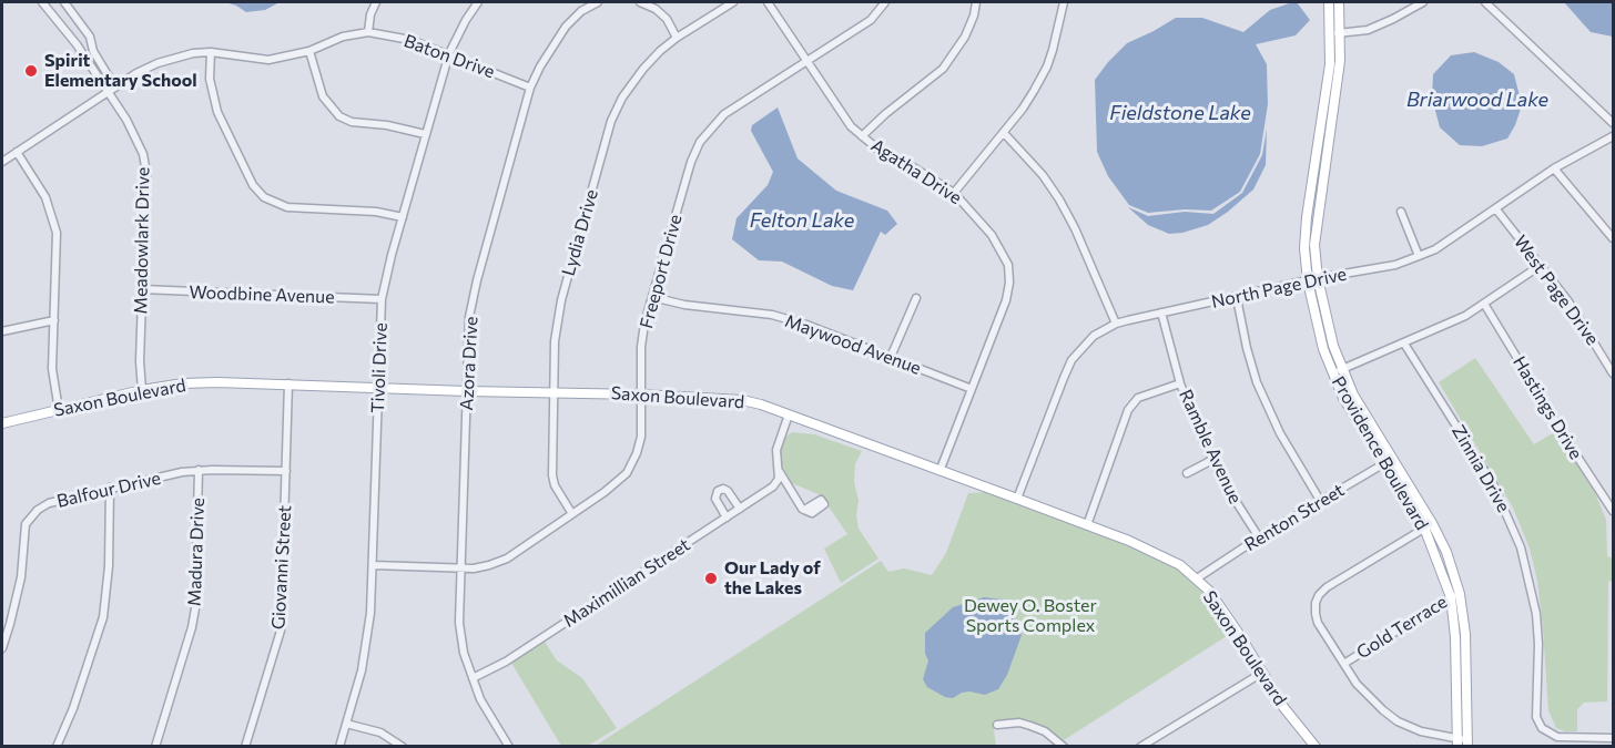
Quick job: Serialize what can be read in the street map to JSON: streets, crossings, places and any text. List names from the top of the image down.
{
  "streets": {
    "main road": ["Saxon Boulevard", "Providence Boulevard"],
    "street": [
      "Baton Drive",
      "Agatha Drive",
      "Lydia Drive",
      "Meadowlark Drive",
      "Freeport Drive",
      "North Page Drive",
      "West Page Drive",
      "Woodbine Avenue",
      "Maywood Avenue",
      "Azora Drive",
      "Tivoli Drive",
      "Hastings Drive",
      "Ramble Avenue",
      "Zinnia Drive",
      "Balfour Drive",
      "Renton Street",
      "Madura Drive",
      "Giovanni Street",
      "Maximillian Street",
      "Gold Terrace"
    ]
  },
  "crossings": [
    ["Baton Drive", "Meadowlark Drive"],
    ["Baton Drive", "Azora Drive"],
    ["Baton Drive", "Tivoli Drive"],
    ["Agatha Drive", "Freeport Drive"],
    ["Agatha Drive", "Maywood Avenue"],
    ["Agatha Drive", "Saxon Boulevard"],
    ["Lydia Drive", "Freeport Drive"],
    ["Lydia Drive", "Saxon Boulevard"],
    ["Meadowlark Drive", "Woodbine Avenue"],
    ["Meadowlark Drive", "Saxon Boulevard"],
    ["Freeport Drive", "Maywood Avenue"],
    ["Freeport Drive", "Azora Drive"],
    ["Freeport Drive", "Tivoli Drive"],
    ["Freeport Drive", "Saxon Boulevard"],
    ["North Page Drive", "West Page Drive"],
    ["North Page Drive", "Saxon Boulevard"],
    ["North Page Drive", "Ramble Avenue"],
    ["North Page Drive", "Providence Boulevard"],
    ["Woodbine Avenue", "Tivoli Drive"],
    ["Azora Drive", "Saxon Boulevard"],
    ["Azora Drive", "Maximillian Street"],
    ["Tivoli Drive", "Saxon Boulevard"],
    ["Saxon Boulevard", "Renton Street"],
    ["Saxon Boulevard", "Giovanni Street"],
    ["Ramble Avenue", "Renton Street"],
    ["Providence Boulevard", "Renton Street"],
    ["Providence Boulevard", "Gold Terrace"],
    ["Balfour Drive", "Madura Drive"],
    ["Balfour Drive", "Giovanni Street"]
  ],
  "water": ["Briarwood Lake", "Fieldstone Lake", "Felton Lake"],
  "parks": ["Dewey O. Boster Sports Complex"],
  "places": ["Spirit Elementary School", "Our Lady of the Lakes"]
}
